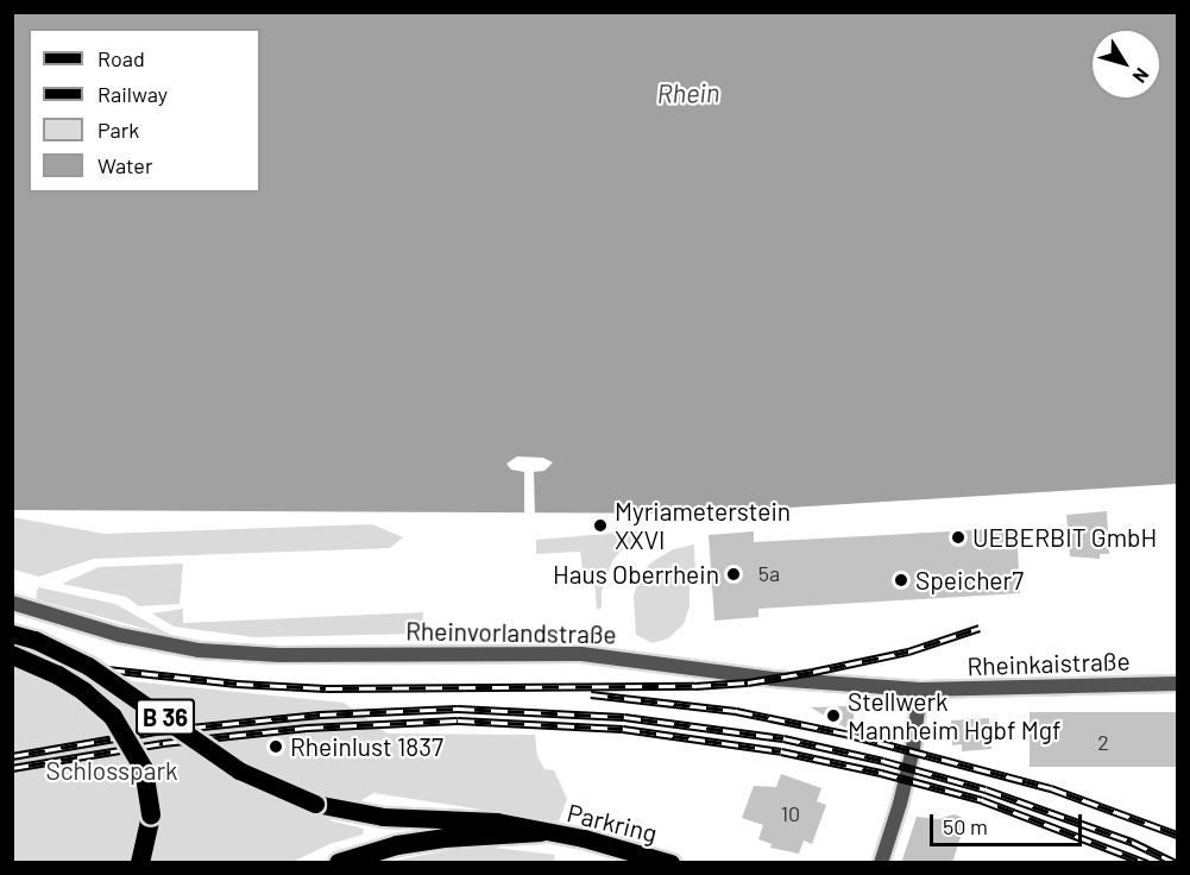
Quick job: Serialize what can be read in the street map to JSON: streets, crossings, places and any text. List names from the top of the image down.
{
  "streets": {
    "highway": ["B 36"],
    "main road": ["Parkring"],
    "street": ["Rheinvorlandstraße", "Rheinkaistraße"]
  },
  "crossings": [
    ["Rheinvorlandstraße", "Rheinkaistraße"],
    ["B 36", "Parkring"]
  ],
  "water": ["Rhein"],
  "parks": ["Schlosspark"],
  "places": [
    "Myriameterstein XXVI",
    "UEBERBIT GmbH",
    "Haus Oberrhein",
    "Speicher7",
    "Stellwerk Mannheim Hgbf Mgf",
    "Rheinlust 1837"
  ],
  "house_numbers": ["5a", "2", "10"],
  "legend": [
    "Road",
    "Railway",
    "Park",
    "Water"
  ],
  "scale_bar": "50 m",
  "north": "bottom right"
}
